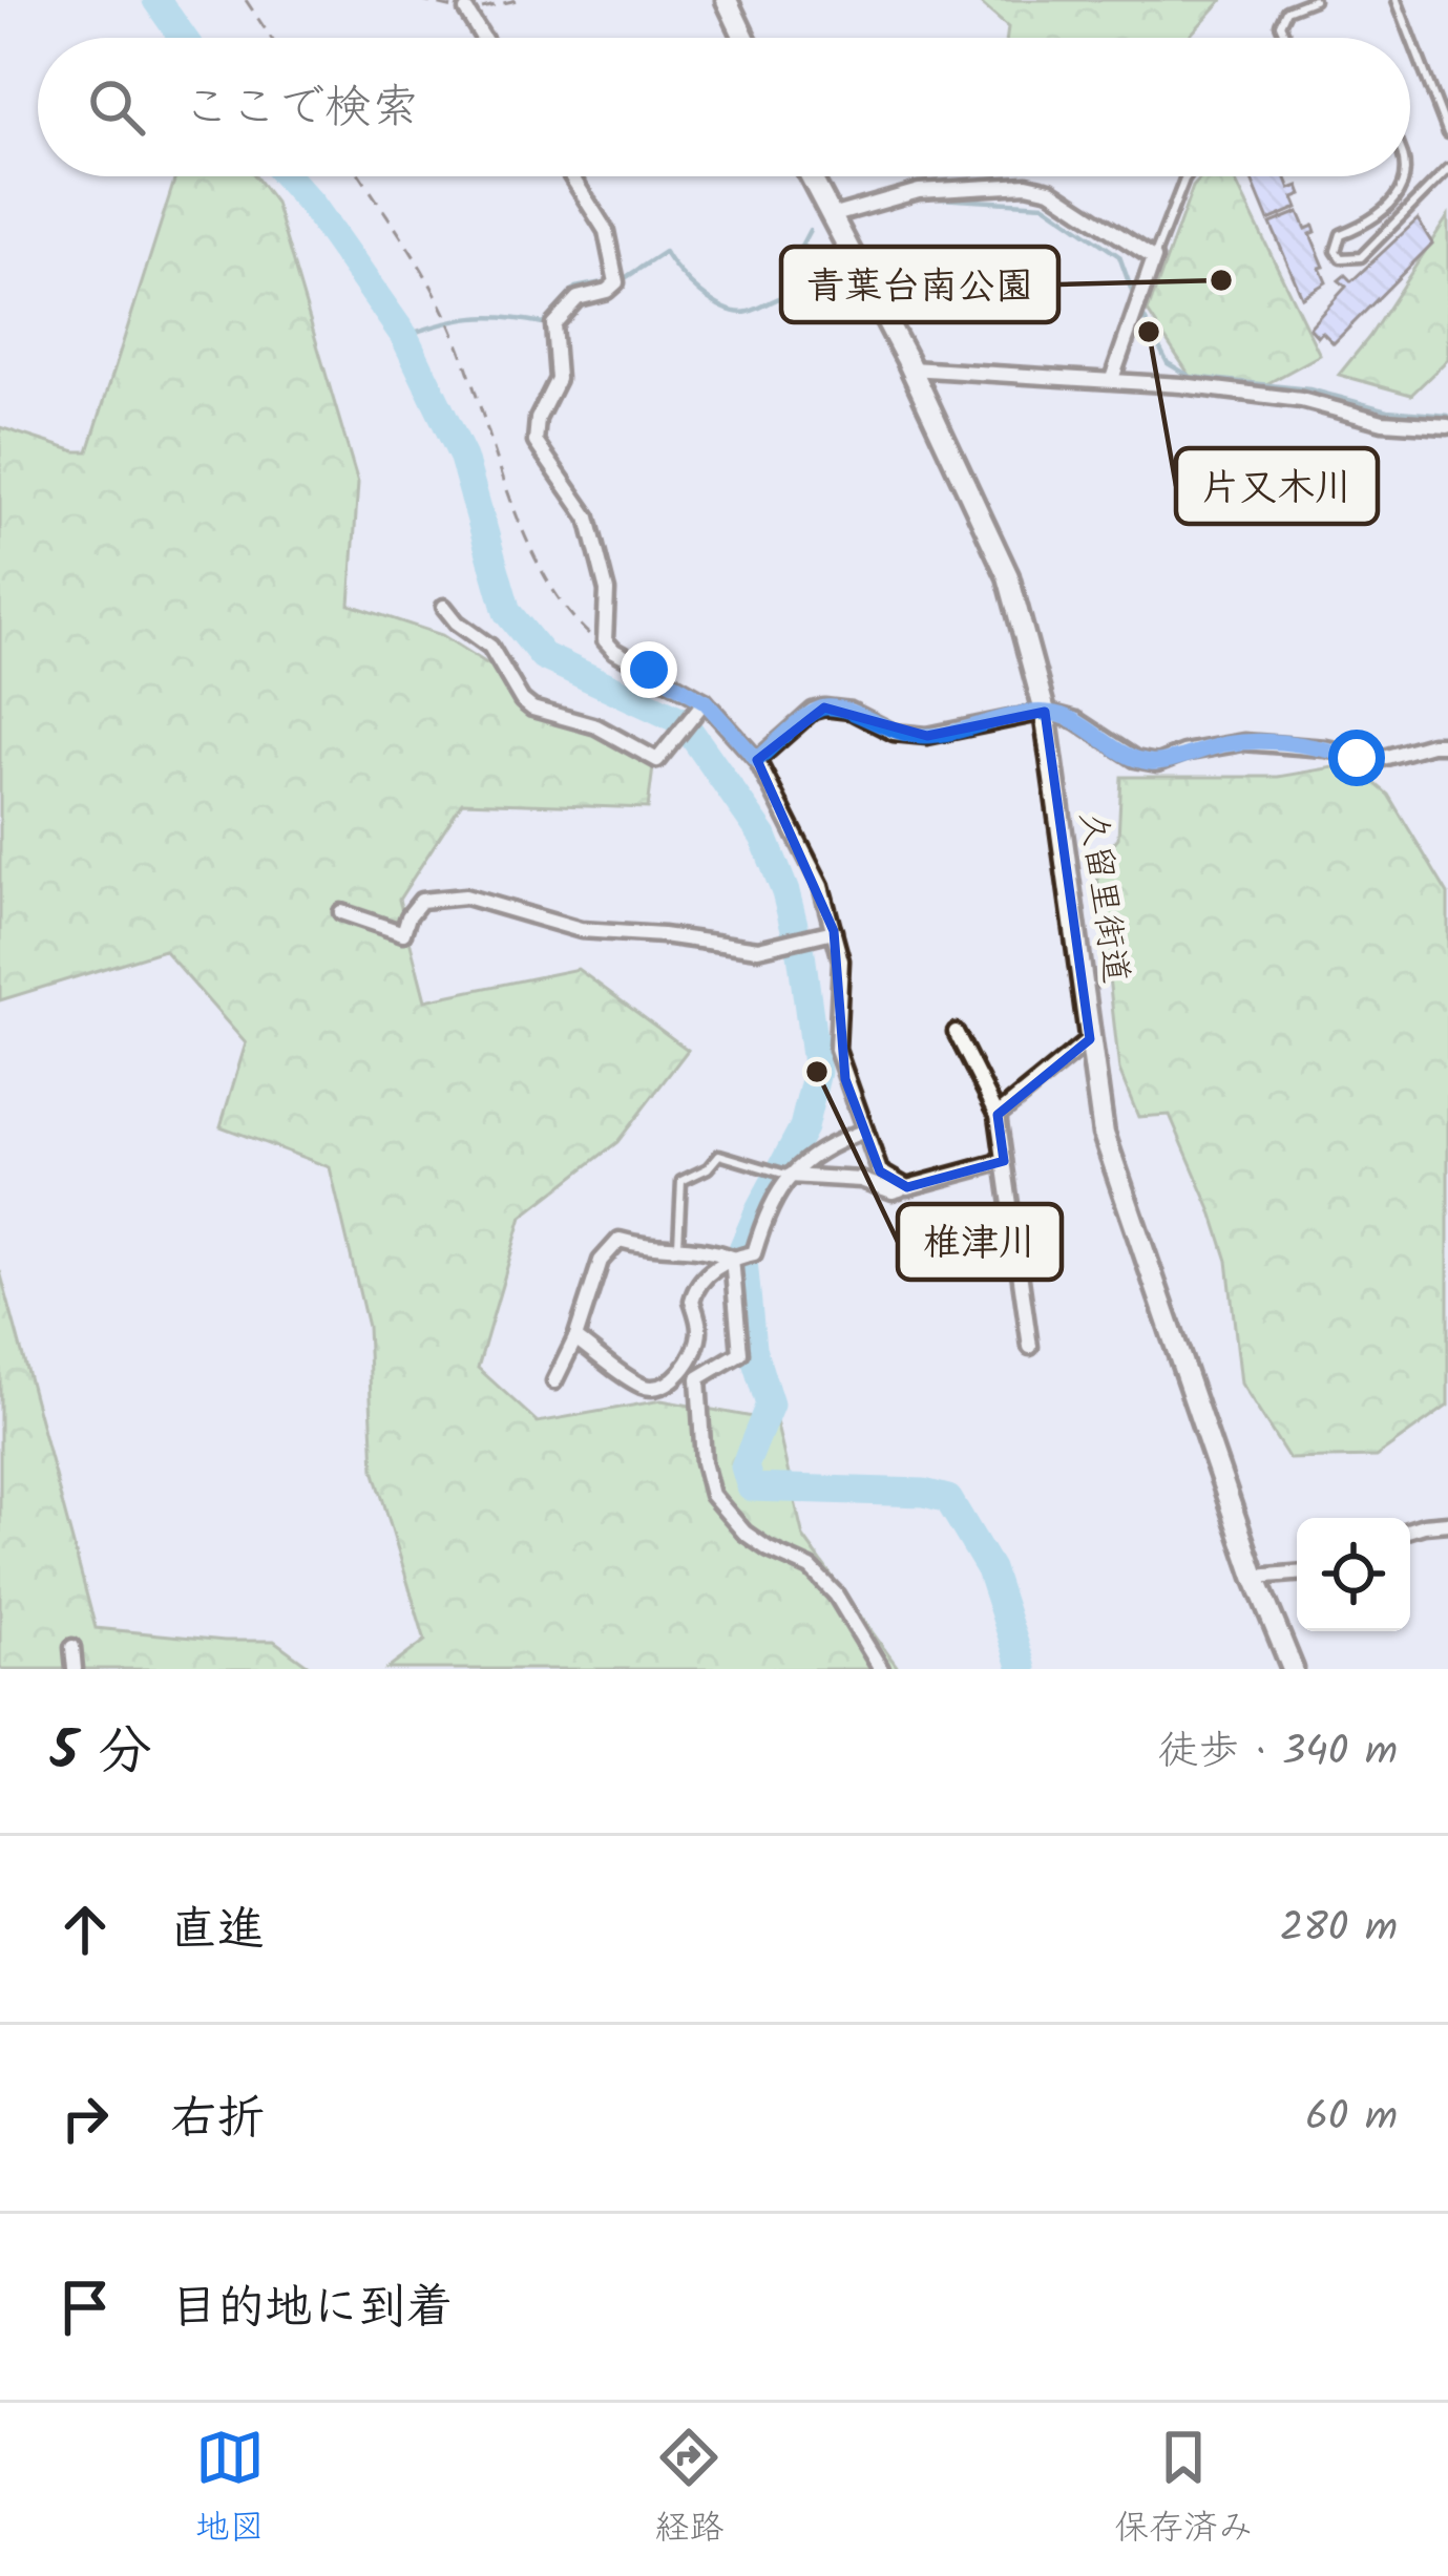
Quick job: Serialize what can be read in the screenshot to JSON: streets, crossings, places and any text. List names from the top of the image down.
{
  "streets": {
    "main road": ["久留里街道"]
  },
  "places": ["青葉台南公園", "片又木川", "椎津川"],
  "page": {
    "search": "ここで検索",
    "heading": ["5 分", "徒歩 · 340 m"],
    "list": [
      ["直進", "280 m"],
      ["右折", "60 m"],
      "目的地に到着"
    ],
    "nav": ["地図", "経路", "保存済み"]
  }
}
